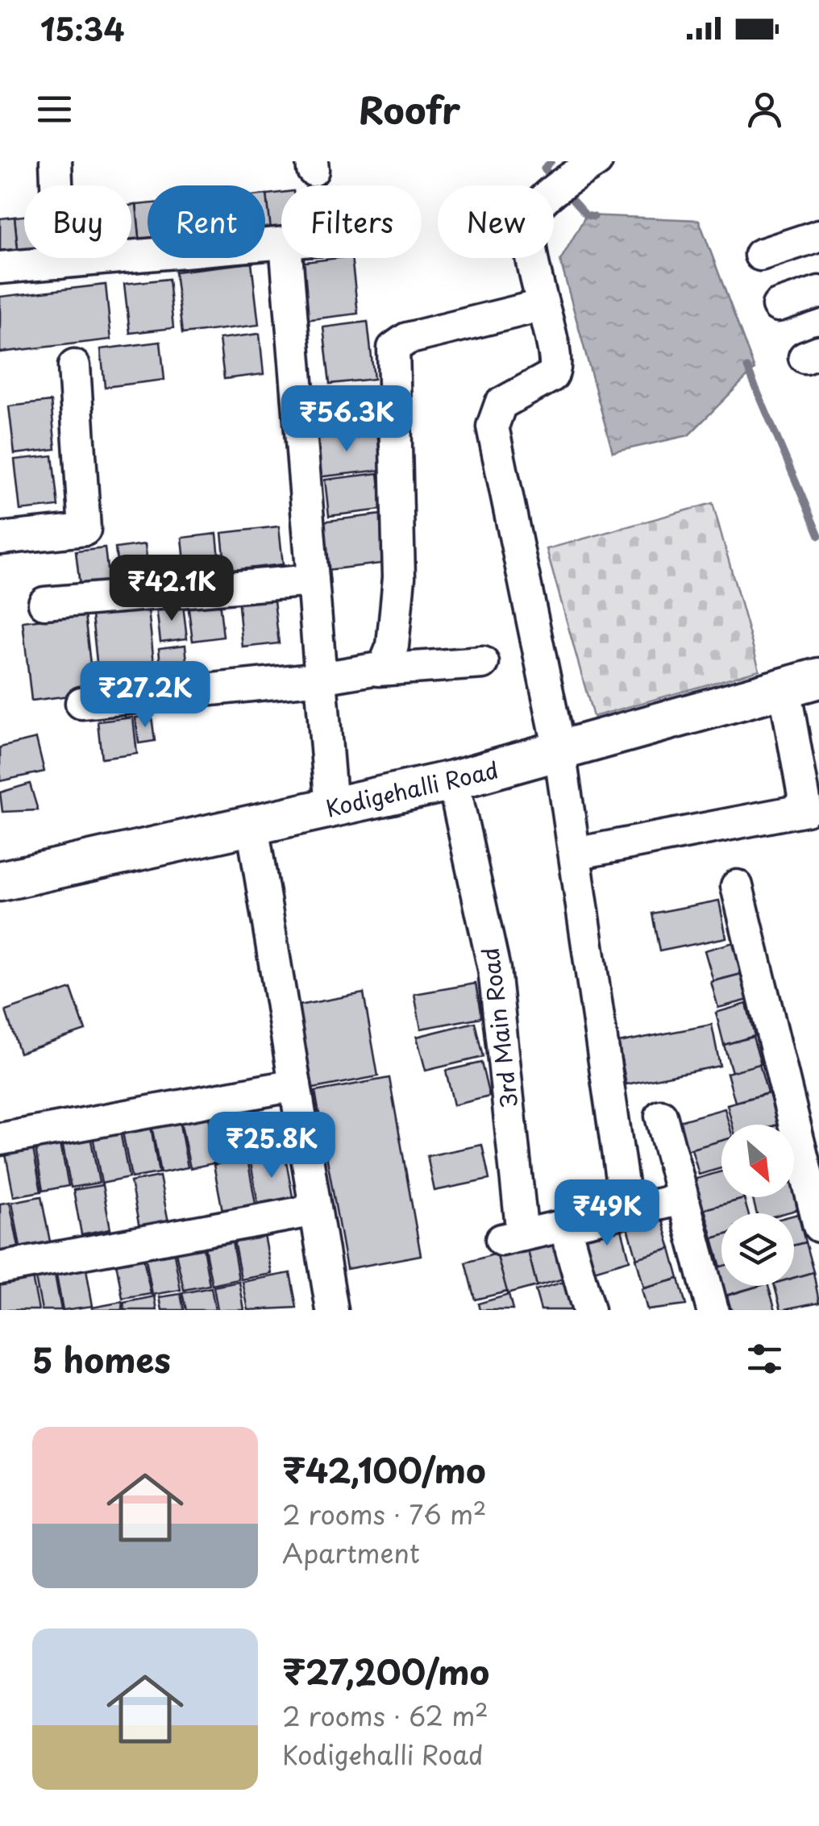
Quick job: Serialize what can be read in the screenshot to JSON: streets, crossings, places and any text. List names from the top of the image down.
{
  "streets": {
    "main road": ["Kodigehalli Road"],
    "street": ["3rd Main Road"]
  },
  "crossings": [
    ["Kodigehalli Road", "3rd Main Road"]
  ],
  "north": "bottom right",
  "page": {
    "status": "15:34",
    "header": "Roofr",
    "chip": [
      "Buy",
      "Rent",
      "Filters",
      "New"
    ],
    "price": [
      "₹56.3K",
      "₹42.1K",
      "₹27.2K",
      "₹25.8K",
      "₹49K"
    ],
    "heading": "5 homes",
    "list": [
      {
        "name": "₹42,100/mo",
        "note": "2 rooms · 76 m² · Apartment"
      },
      {
        "name": "₹27,200/mo",
        "note": "2 rooms · 62 m² · Kodigehalli Road"
      }
    ]
  }
}
